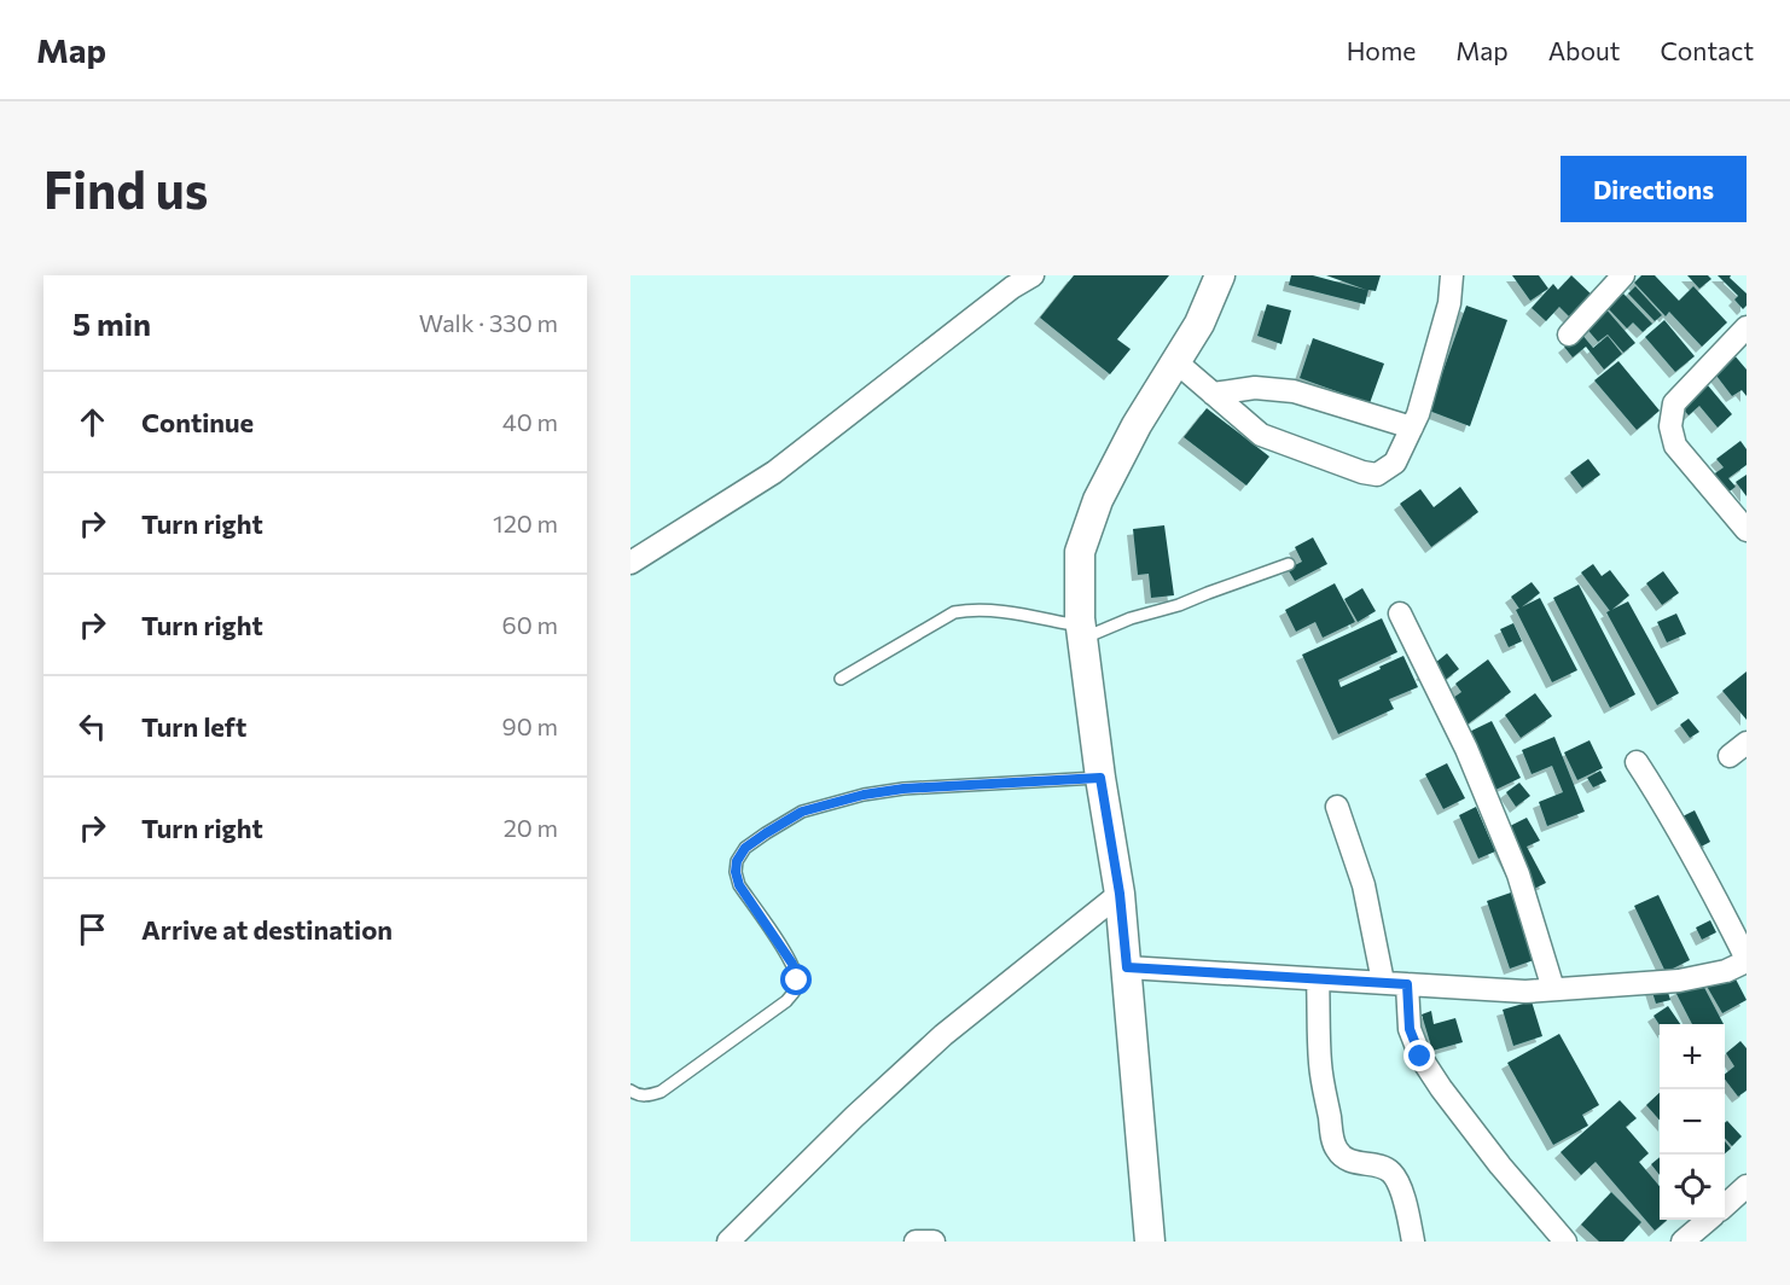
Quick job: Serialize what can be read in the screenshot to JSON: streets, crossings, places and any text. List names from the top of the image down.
{
  "page": {
    "header": "Map",
    "nav": [
      "Home",
      "Map",
      "About",
      "Contact"
    ],
    "buttons": "Directions",
    "title": "Find us",
    "heading": ["5 min", "Walk · 330 m"],
    "list": [
      ["Continue", "40 m"],
      ["Turn right", "120 m"],
      ["Turn right", "60 m"],
      ["Turn left", "90 m"],
      ["Turn right", "20 m"],
      "Arrive at destination"
    ],
    "map_buttons": ["+", "−"]
  }
}
